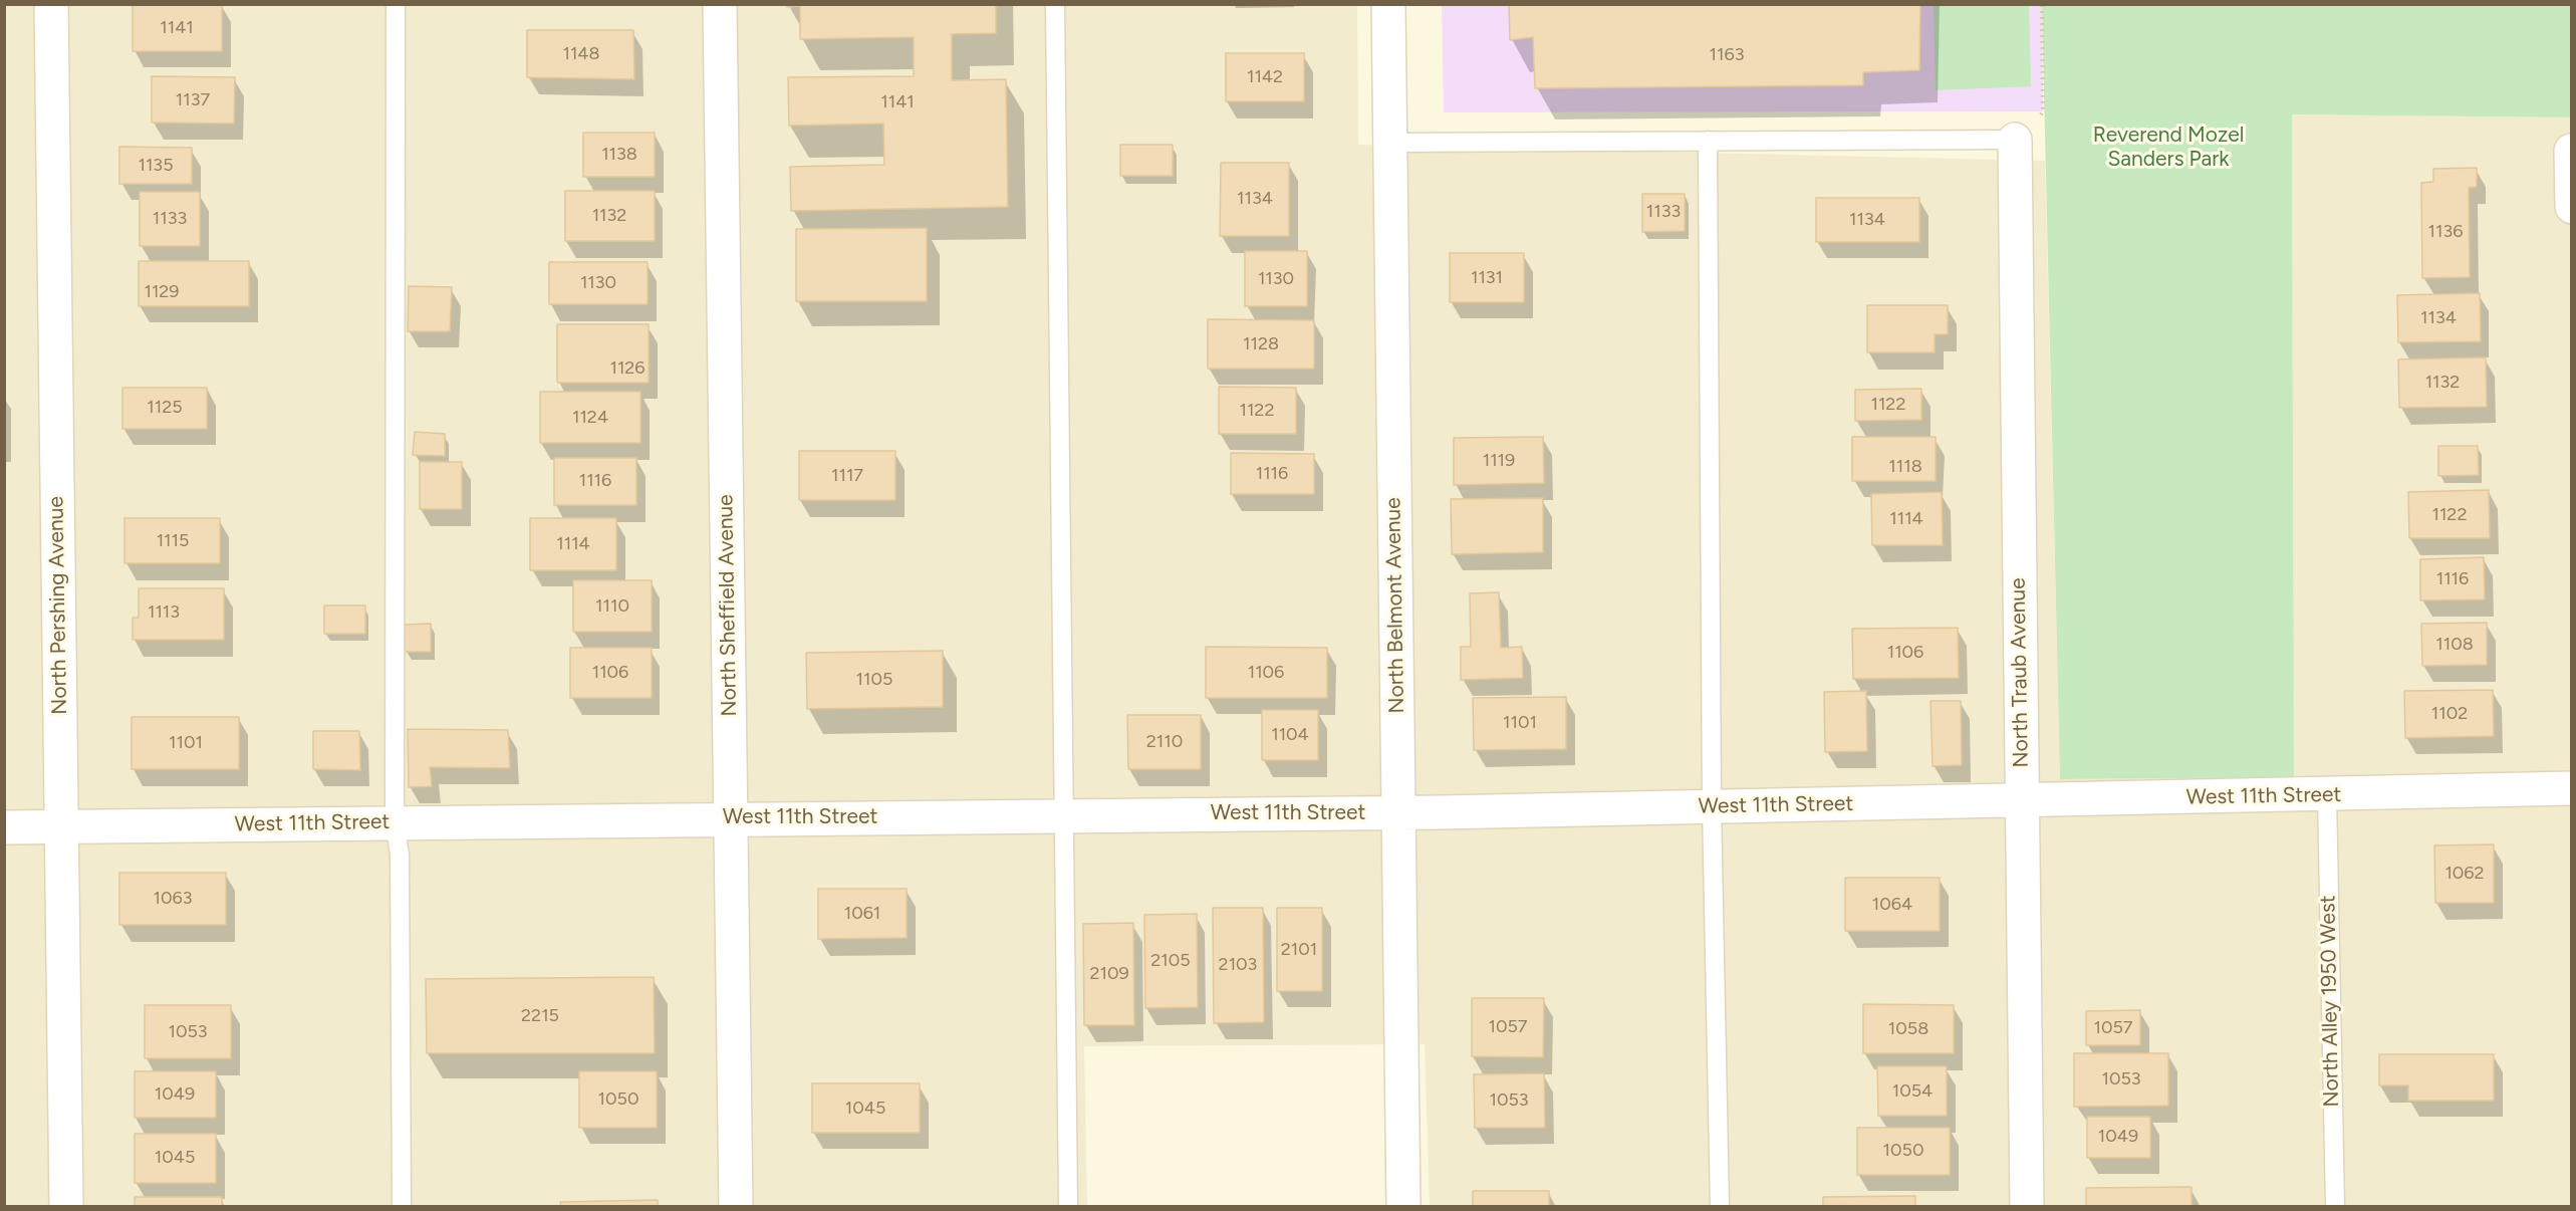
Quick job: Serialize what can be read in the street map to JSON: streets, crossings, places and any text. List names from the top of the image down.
{
  "streets": {
    "street": [
      "North Pershing Avenue",
      "North Sheffield Avenue",
      "North Belmont Avenue",
      "North Traub Avenue",
      "West 11th Street"
    ],
    "lane": ["North Alley 1950 West"]
  },
  "crossings": [
    ["North Pershing Avenue", "West 11th Street"],
    ["North Sheffield Avenue", "West 11th Street"],
    ["North Belmont Avenue", "West 11th Street"],
    ["North Traub Avenue", "West 11th Street"],
    ["West 11th Street", "North Alley 1950 West"]
  ],
  "parks": ["Reverend Mozel Sanders Park"],
  "house_numbers": [
    "1141",
    "1148",
    "1163",
    "1142",
    "1137",
    "1141",
    "1138",
    "1135",
    "1134",
    "1133",
    "1132",
    "1133",
    "1134",
    "1136",
    "1131",
    "1130",
    "1130",
    "1129",
    "1134",
    "1128",
    "1126",
    "1132",
    "1122",
    "1125",
    "1122",
    "1124",
    "1119",
    "1118",
    "1116",
    "1117",
    "1116",
    "1122",
    "1114",
    "1115",
    "1114",
    "1116",
    "1110",
    "1113",
    "1108",
    "1106",
    "1106",
    "1106",
    "1105",
    "1102",
    "1101",
    "1104",
    "2110",
    "1101",
    "1062",
    "1063",
    "1064",
    "1061",
    "2101",
    "2105",
    "2103",
    "2109",
    "2215",
    "1057",
    "1057",
    "1058",
    "1053",
    "1053",
    "1054",
    "1049",
    "1050",
    "1053",
    "1045",
    "1049",
    "1050",
    "1045"
  ]
}
